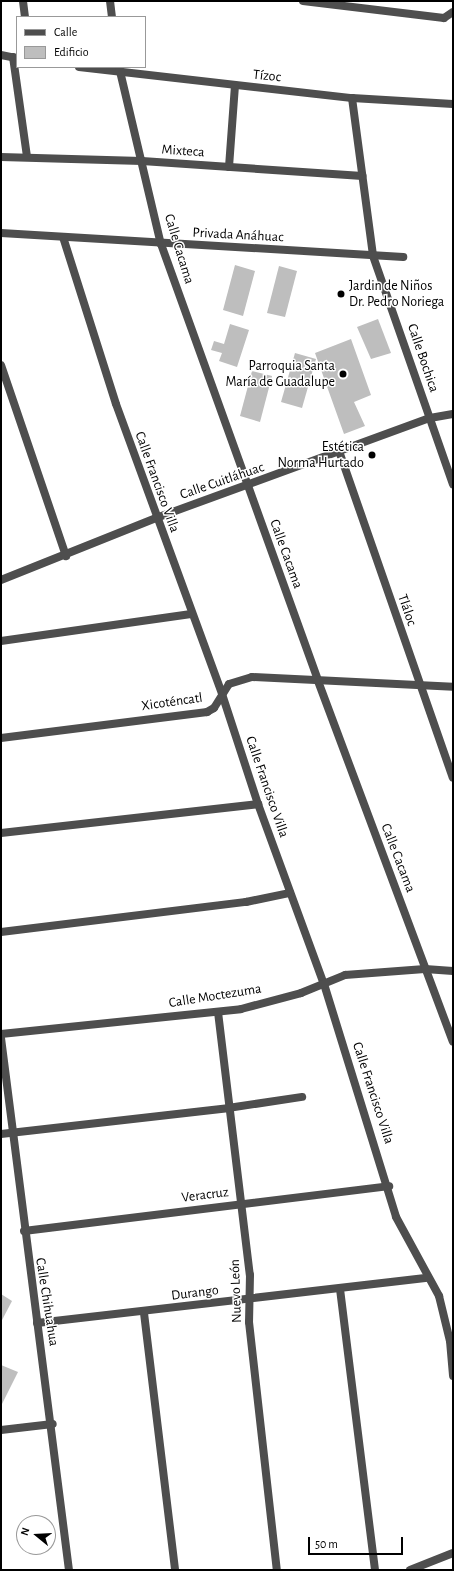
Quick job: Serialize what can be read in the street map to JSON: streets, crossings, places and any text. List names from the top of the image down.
{
  "streets": {
    "street": [
      "Tízoc",
      "Mixteca",
      "Privada Anáhuac",
      "Calle Cacama",
      "Calle Bochica",
      "Calle Cuitláhuac",
      "Calle Francisco Villa",
      "Tláloc",
      "Xicoténcatl",
      "Calle Moctezuma",
      "Veracruz",
      "Nuevo León",
      "Durango",
      "Calle Chihuahua"
    ]
  },
  "crossings": [
    ["Tízoc", "Calle Cacama"],
    ["Tízoc", "Calle Bochica"],
    ["Mixteca", "Calle Cacama"],
    ["Mixteca", "Calle Bochica"],
    ["Privada Anáhuac", "Calle Cacama"],
    ["Privada Anáhuac", "Calle Bochica"],
    ["Privada Anáhuac", "Calle Francisco Villa"],
    ["Calle Cacama", "Calle Cuitláhuac"],
    ["Calle Cacama", "Xicoténcatl"],
    ["Calle Cacama", "Calle Moctezuma"],
    ["Calle Bochica", "Calle Cuitláhuac"],
    ["Calle Cuitláhuac", "Calle Francisco Villa"],
    ["Calle Cuitláhuac", "Tláloc"],
    ["Calle Francisco Villa", "Xicoténcatl"],
    ["Calle Francisco Villa", "Calle Moctezuma"],
    ["Calle Francisco Villa", "Veracruz"],
    ["Calle Francisco Villa", "Durango"],
    ["Tláloc", "Xicoténcatl"],
    ["Calle Moctezuma", "Nuevo León"],
    ["Veracruz", "Nuevo León"],
    ["Veracruz", "Calle Chihuahua"],
    ["Nuevo León", "Durango"],
    ["Durango", "Calle Chihuahua"]
  ],
  "places": ["Jardin de Niños Dr. Pedro Noriega", "Parroquia Santa María de Guadalupe", "Estética Norma Hurtado"],
  "legend": ["Calle", "Edificio"],
  "scale_bar": "50 m",
  "north": "left"
}
